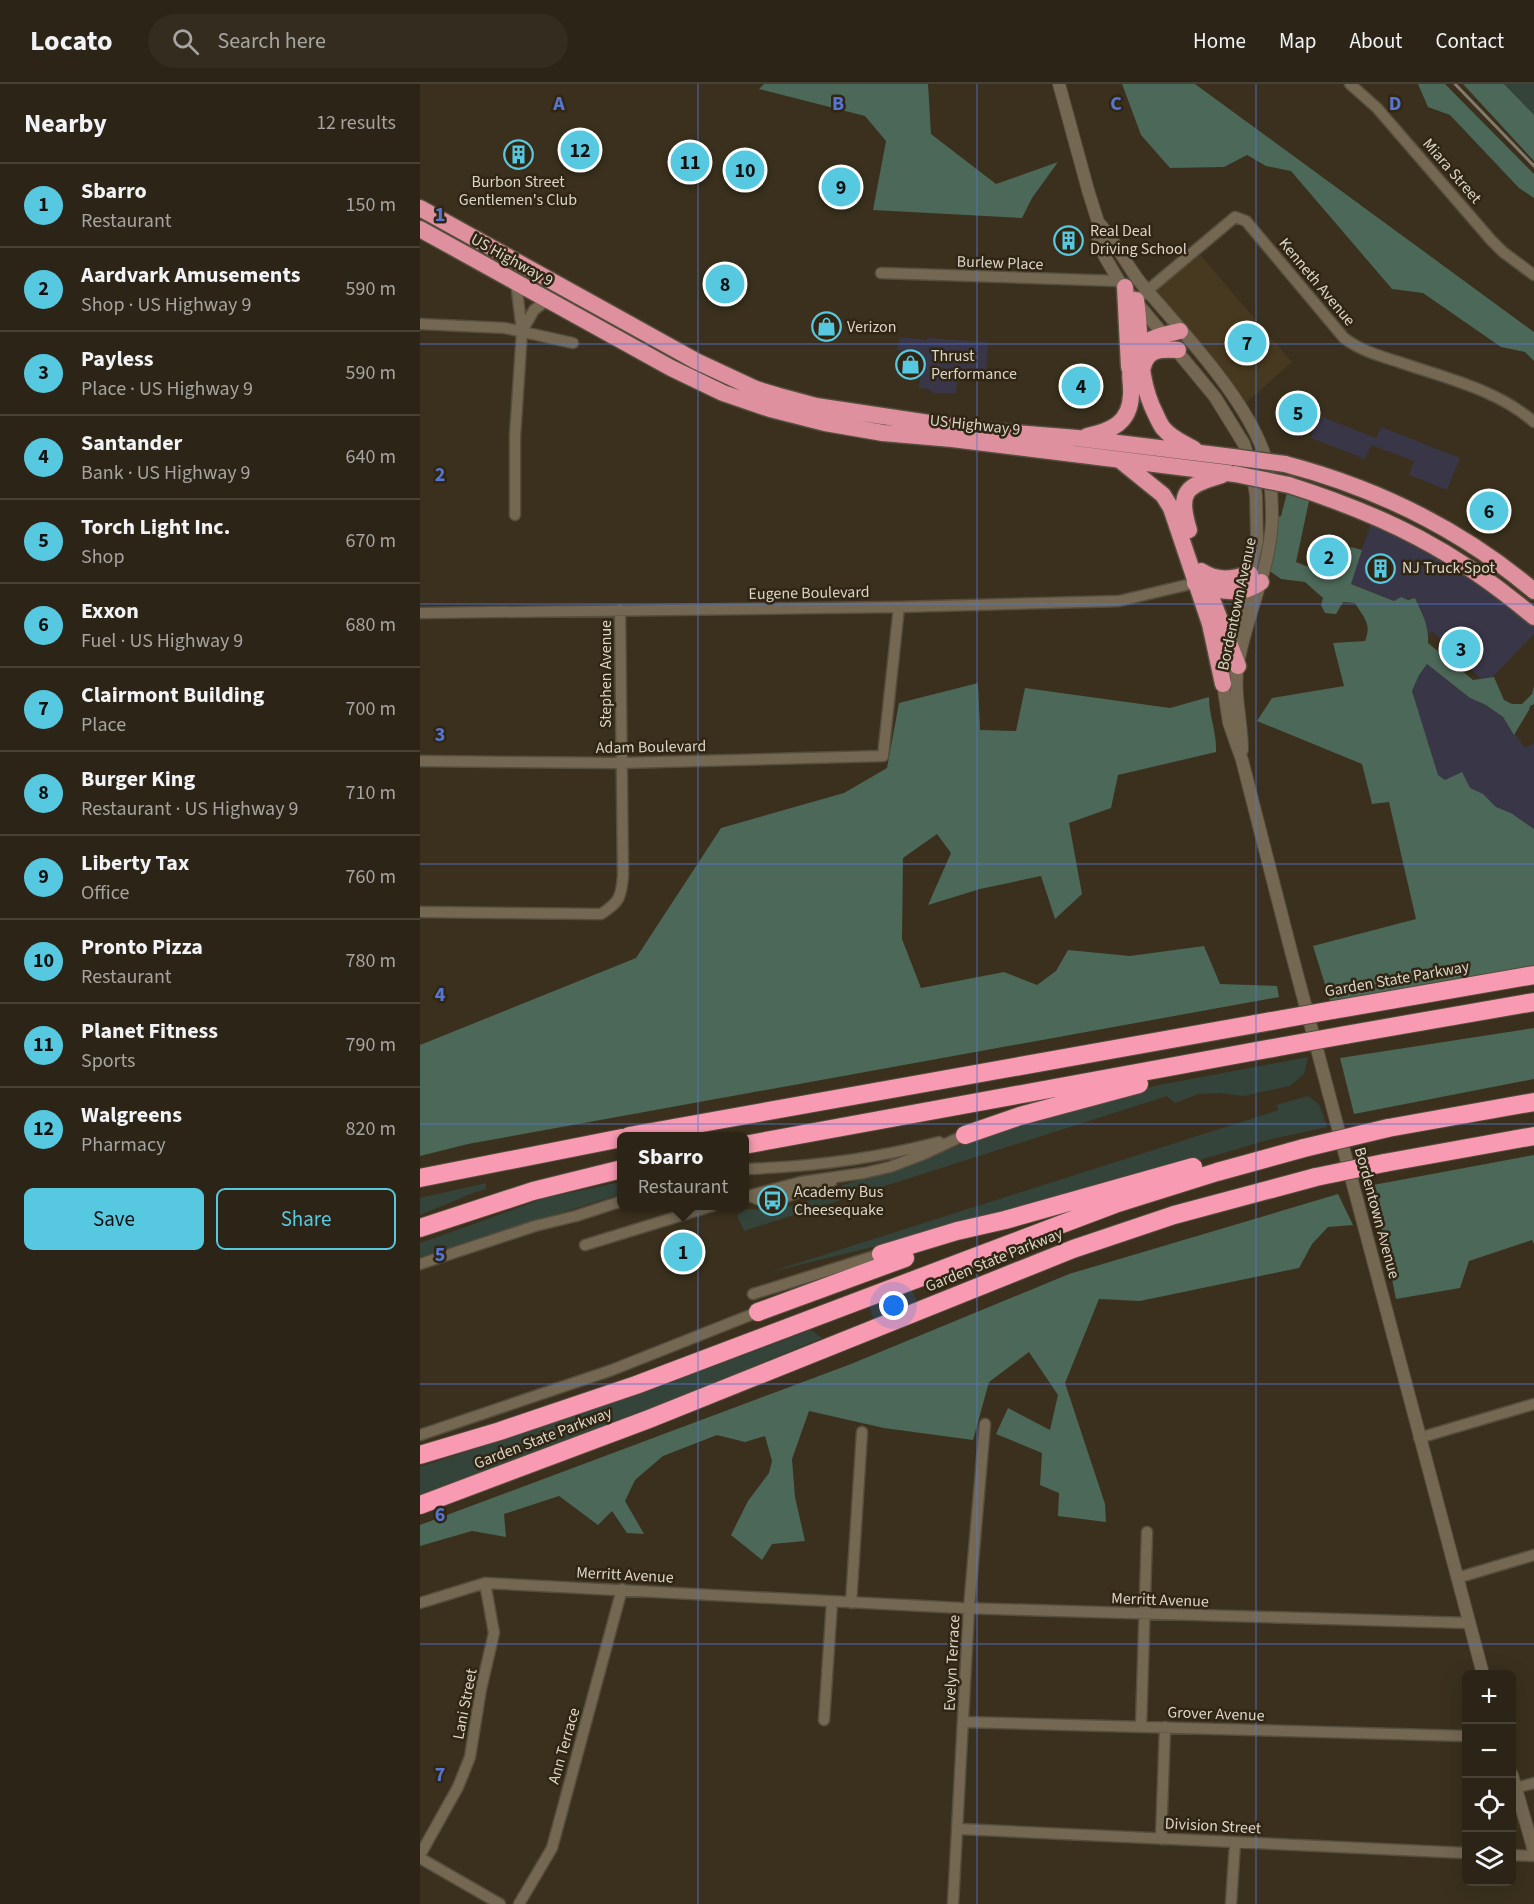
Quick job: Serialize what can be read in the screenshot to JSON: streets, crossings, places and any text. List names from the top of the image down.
{
  "streets": {
    "highway": ["US Highway 9", "Garden State Parkway"],
    "street": [
      "Miara Street",
      "Burlew Place",
      "Kenneth Avenue",
      "Eugene Boulevard",
      "Bordentown Avenue",
      "Stephen Avenue",
      "Adam Boulevard",
      "Merritt Avenue",
      "Evelyn Terrace",
      "Lani Street",
      "Grover Avenue",
      "Ann Terrace",
      "Division Street"
    ]
  },
  "crossings": [
    ["Burlew Place", "Kenneth Avenue"],
    ["Burlew Place", "Bordentown Avenue"],
    ["Kenneth Avenue", "Bordentown Avenue"],
    ["Eugene Boulevard", "Stephen Avenue"],
    ["Eugene Boulevard", "Adam Boulevard"],
    ["Bordentown Avenue", "Merritt Avenue"],
    ["Stephen Avenue", "Adam Boulevard"],
    ["Merritt Avenue", "Evelyn Terrace"],
    ["Merritt Avenue", "Lani Street"],
    ["Merritt Avenue", "Ann Terrace"],
    ["Evelyn Terrace", "Grover Avenue"],
    ["Evelyn Terrace", "Division Street"]
  ],
  "places": {
    "building": ["Burbon Street Gentlemen's Club", "Real Deal Driving School", "NJ Truck Spot"],
    "shop": ["Verizon", "Thrust Performance"],
    "bus stop": ["Academy Bus Cheesequake"]
  },
  "page": {
    "header": "Locato",
    "search": "Search here",
    "nav": [
      "Home",
      "Map",
      "About",
      "Contact"
    ],
    "heading": ["Nearby", "12 results"],
    "pins": [
      "12",
      "11",
      "10",
      "9",
      "8",
      "7",
      "4",
      "5",
      "6",
      "2",
      "3",
      "1"
    ],
    "list": [
      {
        "mark": "1",
        "name": "Sbarro",
        "note": "Restaurant",
        "value": "150 m"
      },
      {
        "mark": "2",
        "name": "Aardvark Amusements",
        "note": "Shop · US Highway 9",
        "value": "590 m"
      },
      {
        "mark": "3",
        "name": "Payless",
        "note": "Place · US Highway 9",
        "value": "590 m"
      },
      {
        "mark": "4",
        "name": "Santander",
        "note": "Bank · US Highway 9",
        "value": "640 m"
      },
      {
        "mark": "5",
        "name": "Torch Light Inc.",
        "note": "Shop",
        "value": "670 m"
      },
      {
        "mark": "6",
        "name": "Exxon",
        "note": "Fuel · US Highway 9",
        "value": "680 m"
      },
      {
        "mark": "7",
        "name": "Clairmont Building",
        "note": "Place",
        "value": "700 m"
      },
      {
        "mark": "8",
        "name": "Burger King",
        "note": "Restaurant · US Highway 9",
        "value": "710 m"
      },
      {
        "mark": "9",
        "name": "Liberty Tax",
        "note": "Office",
        "value": "760 m"
      },
      {
        "mark": "10",
        "name": "Pronto Pizza",
        "note": "Restaurant",
        "value": "780 m"
      },
      {
        "mark": "11",
        "name": "Planet Fitness",
        "note": "Sports",
        "value": "790 m"
      },
      {
        "mark": "12",
        "name": "Walgreens",
        "note": "Pharmacy",
        "value": "820 m"
      }
    ],
    "popup": ["Sbarro", "Restaurant"],
    "buttons": ["Save", "Share"],
    "map_buttons": ["+", "−"]
  },
  "grid": {
    "columns": [
      "A",
      "B",
      "C",
      "D"
    ],
    "rows": [
      "1",
      "2",
      "3",
      "4",
      "5",
      "6",
      "7"
    ]
  }
}
